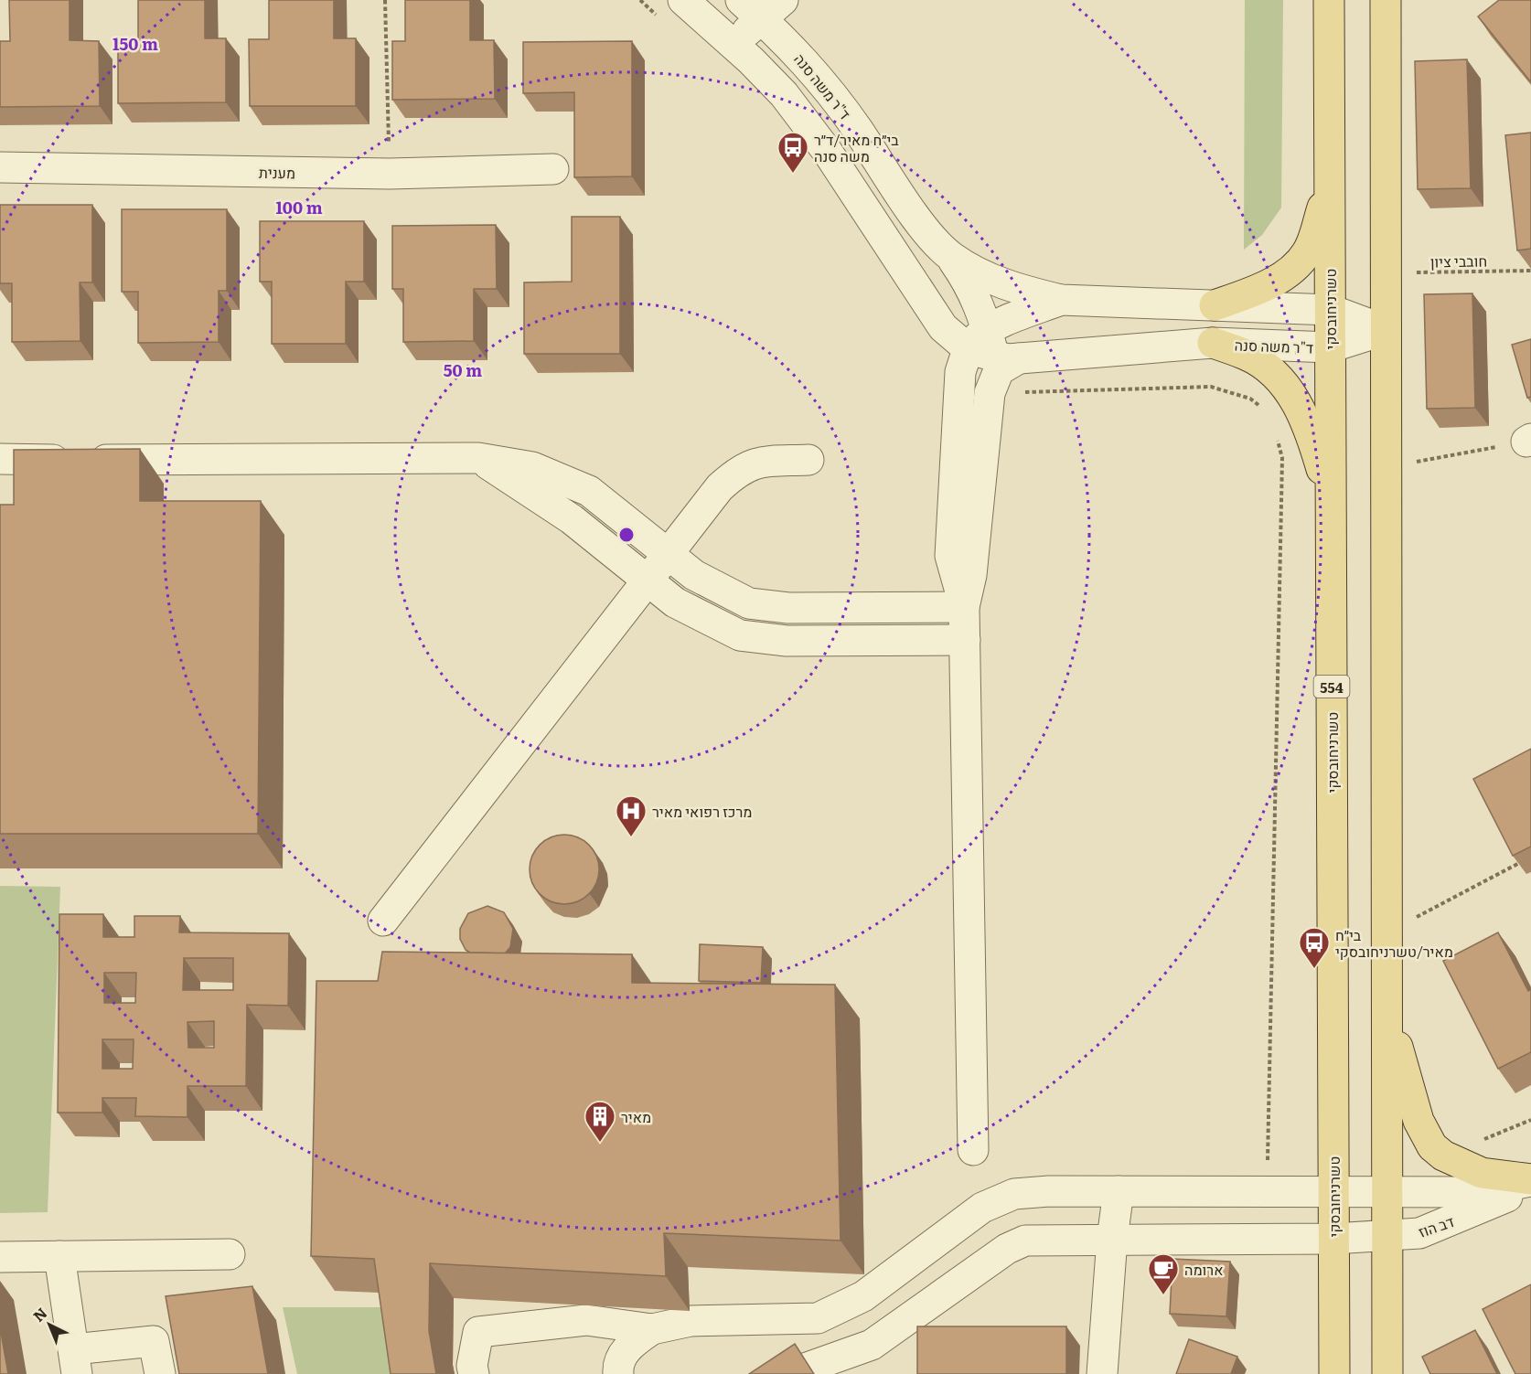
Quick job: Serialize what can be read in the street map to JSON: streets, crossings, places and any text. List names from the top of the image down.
{
  "streets": {
    "main road": ["טשרניחובסקי", "554"],
    "street": ["ד\"ר משה סנה", "מענית", "דב הוז"],
    "path": ["חובבי ציון"]
  },
  "crossings": [
    ["ד\"ר משה סנה", "טשרניחובסקי"],
    ["טשרניחובסקי", "דב הוז"]
  ],
  "places": {
    "bus stop": ["בי״ח מאיר/ד״ר משה סנה", "בי״ח מאיר/טשרניחובסקי"],
    "hospital": ["מרכז רפואי מאיר"],
    "building": ["מאיר"],
    "cafe": ["ארומה"]
  },
  "north": "top left",
  "rings": ["150 m", "100 m", "50 m"]
}
